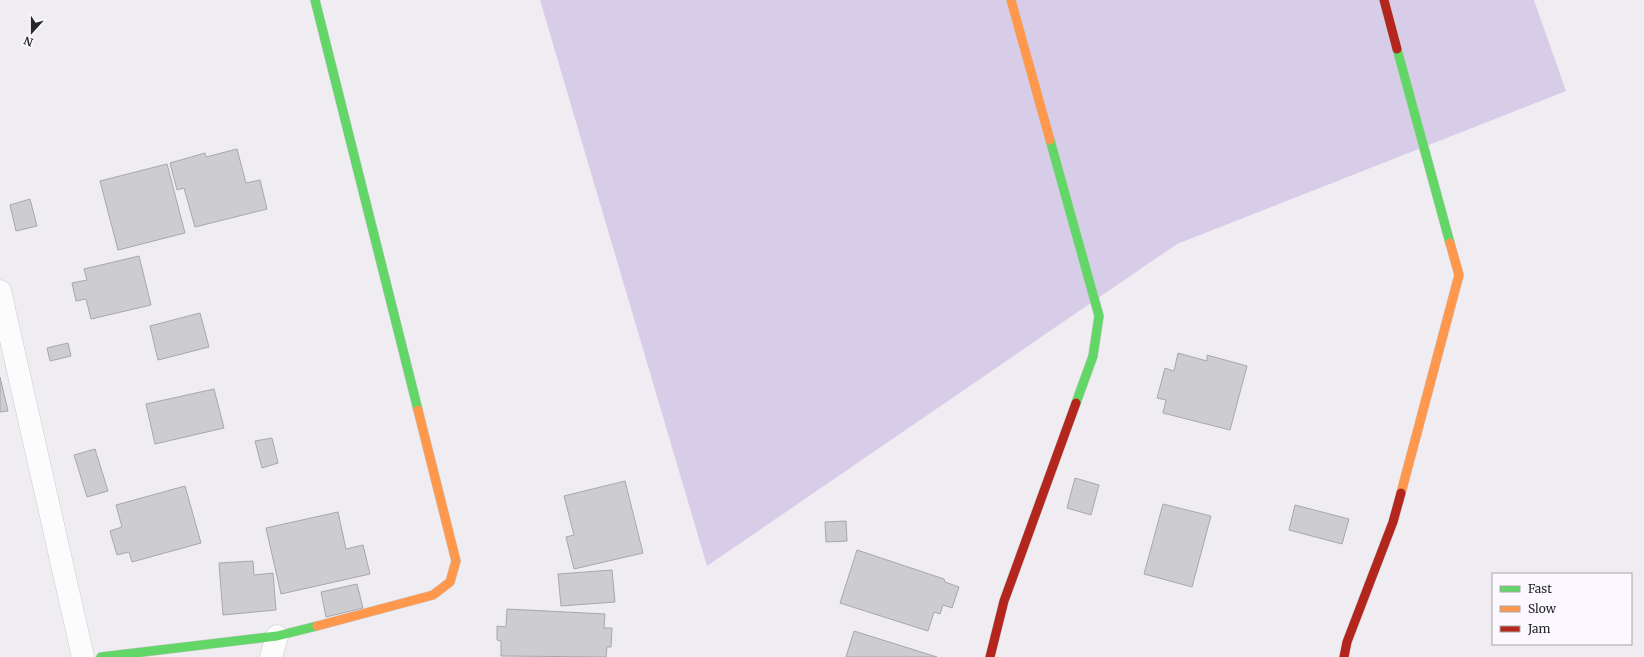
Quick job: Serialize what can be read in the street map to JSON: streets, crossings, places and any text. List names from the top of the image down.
{
  "legend": ["Fast", "Slow", "Jam"],
  "north": "bottom"
}
